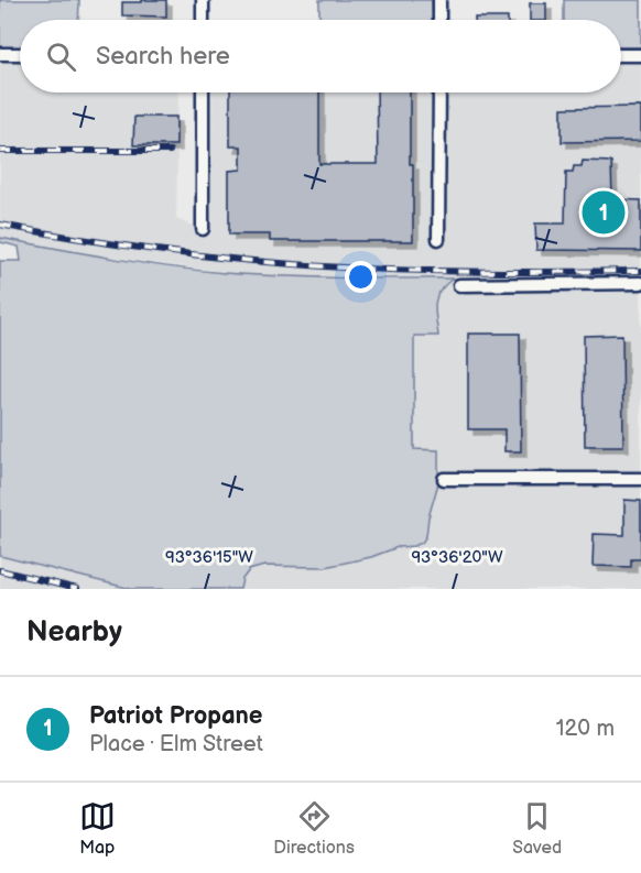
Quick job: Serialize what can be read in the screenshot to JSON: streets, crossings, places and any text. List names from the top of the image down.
{
  "page": {
    "search": "Search here",
    "pins": "1",
    "heading": "Nearby",
    "list": [
      {
        "mark": "1",
        "name": "Patriot Propane",
        "note": "Place · Elm Street",
        "value": "120 m"
      }
    ],
    "nav": ["Map", "Directions", "Saved"]
  },
  "coordinates": ["93°36'15\"W", "93°36'20\"W"]
}
